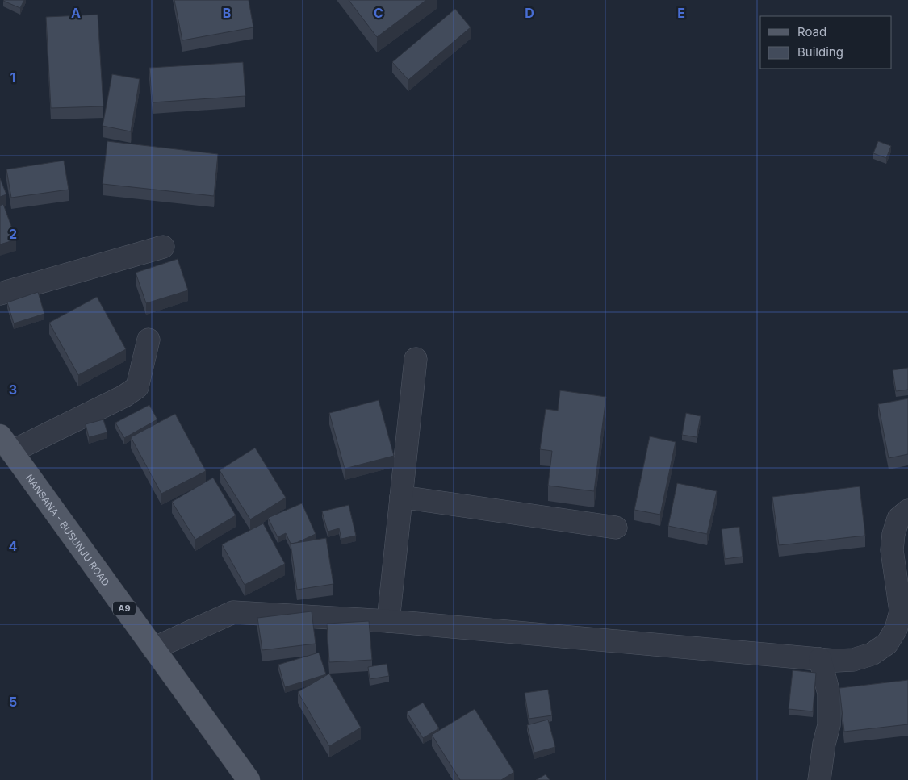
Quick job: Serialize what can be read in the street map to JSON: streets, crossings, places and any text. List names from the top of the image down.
{
  "streets": {
    "main road": ["NANSANA - BUSUNJU ROAD", "A9"]
  },
  "legend": ["Road", "Building"],
  "grid": {
    "columns": [
      "A",
      "B",
      "C",
      "D",
      "E"
    ],
    "rows": [
      "1",
      "2",
      "3",
      "4",
      "5"
    ]
  }
}
